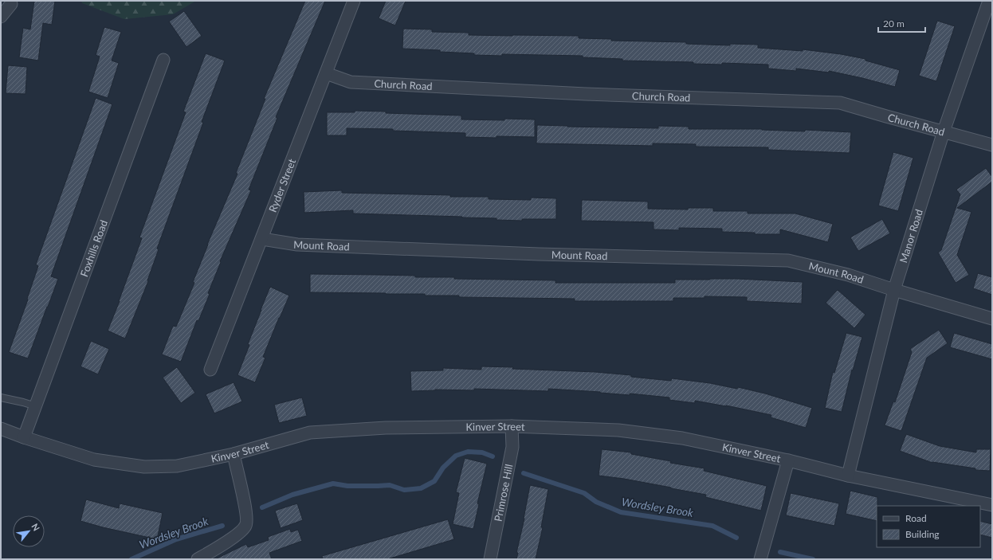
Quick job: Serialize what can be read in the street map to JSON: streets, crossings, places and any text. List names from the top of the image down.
{
  "streets": {
    "street": [
      "Church Road",
      "Ryder Street",
      "Manor Road",
      "Mount Road",
      "Foxhills Road",
      "Kinver Street",
      "Primrose Hill"
    ]
  },
  "crossings": [
    ["Church Road", "Ryder Street"],
    ["Church Road", "Manor Road"],
    ["Ryder Street", "Mount Road"],
    ["Manor Road", "Mount Road"],
    ["Manor Road", "Kinver Street"],
    ["Foxhills Road", "Kinver Street"],
    ["Kinver Street", "Primrose Hill"]
  ],
  "water": ["Wordsley Brook"],
  "legend": ["Road", "Building"],
  "scale_bar": "20 m",
  "north": "top right"
}
